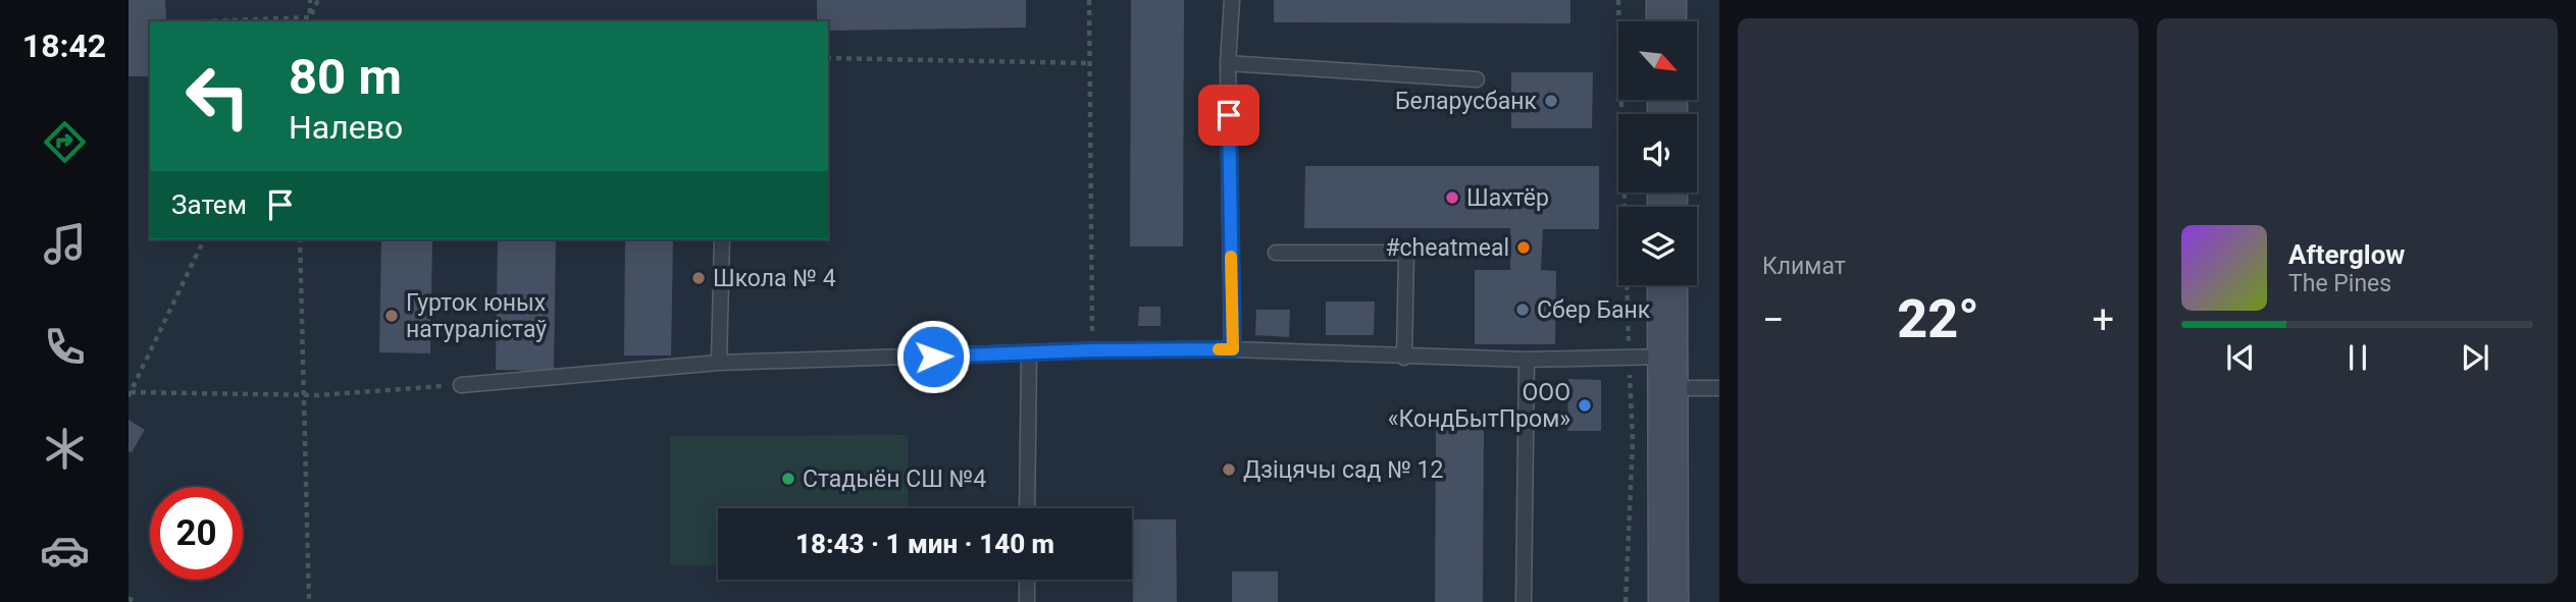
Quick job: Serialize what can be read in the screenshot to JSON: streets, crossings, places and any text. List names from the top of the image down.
{
  "places": [
    "Беларусбанк",
    "Шахтёр",
    "#cheatmeal",
    "Школа № 4",
    "Сбер Банк",
    "Гурток юных натуралістаў",
    "ООО «КондБытПром»",
    "Дзіцячы сад № 12",
    "Стадыён СШ №4"
  ],
  "north": "bottom right",
  "page": {
    "tabs": "18:42",
    "tile": "Климат",
    "turn": ["80 m", "Налево"],
    "then": "Затем",
    "song": ["Afterglow", "The Pines"],
    "heat": ["−", "22°", "+"],
    "limit": "20",
    "trip": "18:43 · 1 мин · 140 m"
  }
}
